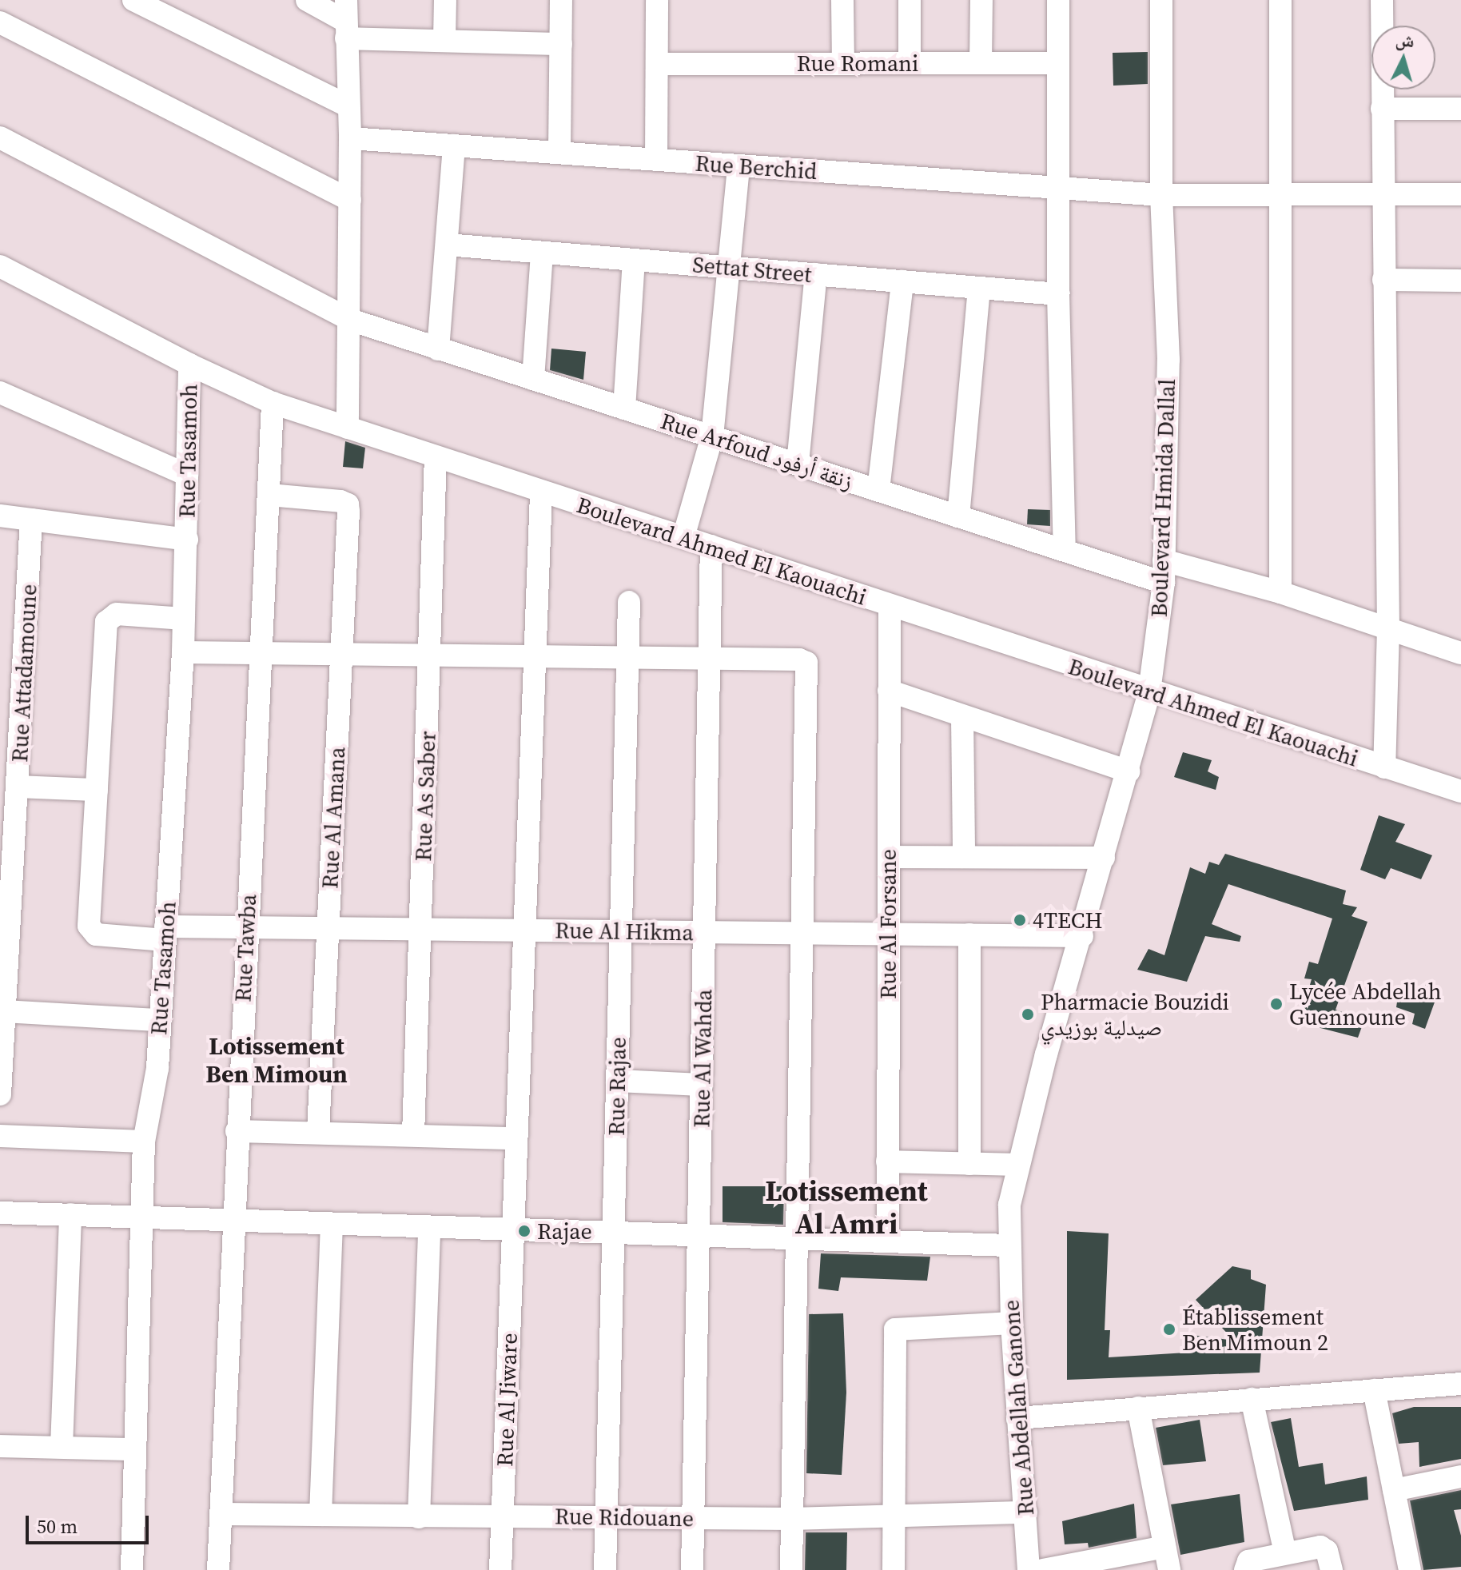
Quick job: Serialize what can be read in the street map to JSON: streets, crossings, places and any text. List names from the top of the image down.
{
  "streets": {
    "street": [
      "Rue Romani",
      "Rue Berchid",
      "Settat Street",
      "Rue Tasamoh",
      "Rue Arfoud زنقة أرفود",
      "Boulevard Hmida Dallal",
      "Boulevard Ahmed El Kaouachi",
      "Rue Attadamoune",
      "Rue As Saber",
      "Rue Al Amana",
      "Rue Al Forsane",
      "Rue Al Hikma",
      "Rue Tawba",
      "Rue Al Wahda",
      "Rue Rajae",
      "Rue Al Jiware",
      "Rue Abdellah Ganone",
      "Rue Ridouane"
    ]
  },
  "crossings": [
    ["Rue Berchid", "Boulevard Hmida Dallal"],
    ["Rue Tasamoh", "Boulevard Ahmed El Kaouachi"],
    ["Rue Tasamoh", "Rue Al Hikma"],
    ["Rue Arfoud زنقة أرفود", "Boulevard Hmida Dallal"],
    ["Boulevard Hmida Dallal", "Boulevard Ahmed El Kaouachi"],
    ["Boulevard Hmida Dallal", "Rue Al Hikma"],
    ["Boulevard Hmida Dallal", "Rue Abdellah Ganone"],
    ["Boulevard Ahmed El Kaouachi", "Rue As Saber"],
    ["Boulevard Ahmed El Kaouachi", "Rue Al Forsane"],
    ["Boulevard Ahmed El Kaouachi", "Rue Tawba"],
    ["Boulevard Ahmed El Kaouachi", "Rue Al Wahda"],
    ["Boulevard Ahmed El Kaouachi", "Rue Al Jiware"],
    ["Rue As Saber", "Rue Al Hikma"],
    ["Rue Al Amana", "Rue Al Hikma"],
    ["Rue Al Amana", "Rue Tawba"],
    ["Rue Al Forsane", "Rue Al Hikma"],
    ["Rue Al Hikma", "Rue Tawba"],
    ["Rue Al Hikma", "Rue Al Wahda"],
    ["Rue Al Hikma", "Rue Rajae"],
    ["Rue Al Hikma", "Rue Al Jiware"],
    ["Rue Tawba", "Rue Ridouane"],
    ["Rue Al Wahda", "Rue Ridouane"],
    ["Rue Rajae", "Rue Ridouane"],
    ["Rue Al Jiware", "Rue Ridouane"],
    ["Rue Abdellah Ganone", "Rue Ridouane"]
  ],
  "districts": ["Lotissement Ben Mimoun", "Lotissement Al Amri"],
  "places": [
    "4TECH",
    "Lycée Abdellah Guennoune",
    "Pharmacie Bouzidi صيدلية بوزيدي",
    "Rajae",
    "Établissement Ben Mimoun 2"
  ],
  "scale_bar": "50 m",
  "north": "top"
}
